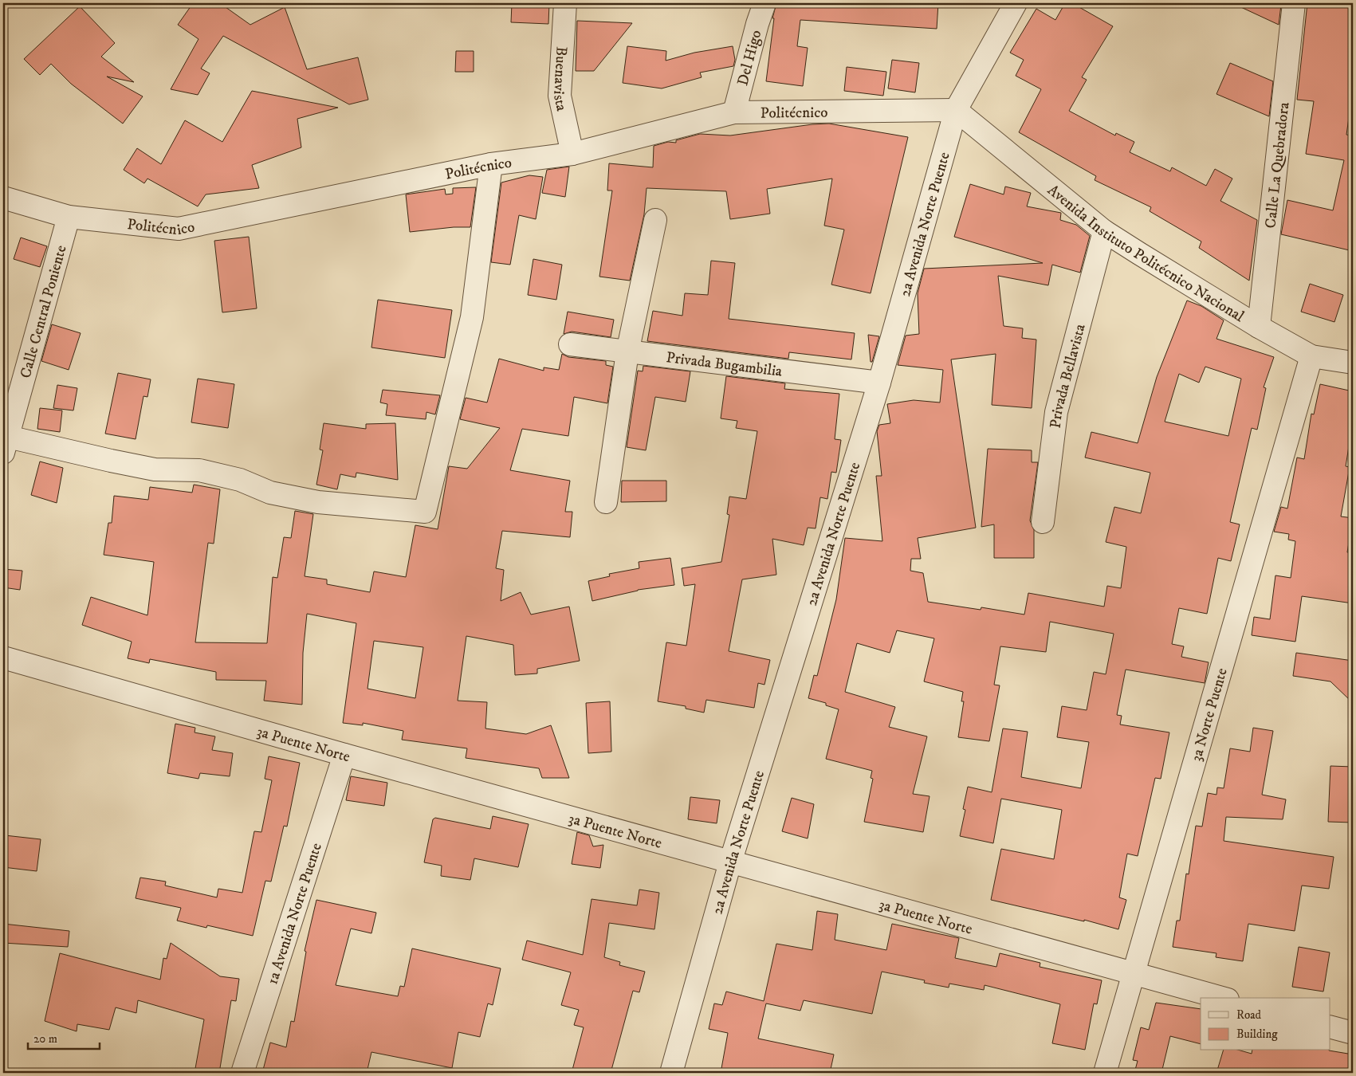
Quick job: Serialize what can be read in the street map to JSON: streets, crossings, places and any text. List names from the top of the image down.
{
  "streets": {
    "street": [
      "Del Higo",
      "Buenavista",
      "Politécnico",
      "Calle La Quebradora",
      "2a Avenida Norte Puente",
      "Avenida Instituto Politécnico Nacional",
      "Calle Central Poniente",
      "Privada Bugambilia",
      "Privada Bellavista",
      "3a Norte Puente",
      "3a Puente Norte",
      "1a Avenida Norte Puente"
    ]
  },
  "crossings": [
    ["Del Higo", "Politécnico"],
    ["Buenavista", "Politécnico"],
    ["Politécnico", "2a Avenida Norte Puente"],
    ["Politécnico", "Avenida Instituto Politécnico Nacional"],
    ["Politécnico", "Calle Central Poniente"],
    ["Calle La Quebradora", "Avenida Instituto Politécnico Nacional"],
    ["2a Avenida Norte Puente", "Avenida Instituto Politécnico Nacional"],
    ["2a Avenida Norte Puente", "Privada Bugambilia"],
    ["2a Avenida Norte Puente", "3a Puente Norte"],
    ["Avenida Instituto Politécnico Nacional", "Privada Bellavista"],
    ["Avenida Instituto Politécnico Nacional", "3a Norte Puente"],
    ["3a Norte Puente", "3a Puente Norte"],
    ["3a Puente Norte", "1a Avenida Norte Puente"]
  ],
  "legend": ["Road", "Building"],
  "scale_bar": "20 m"
}
